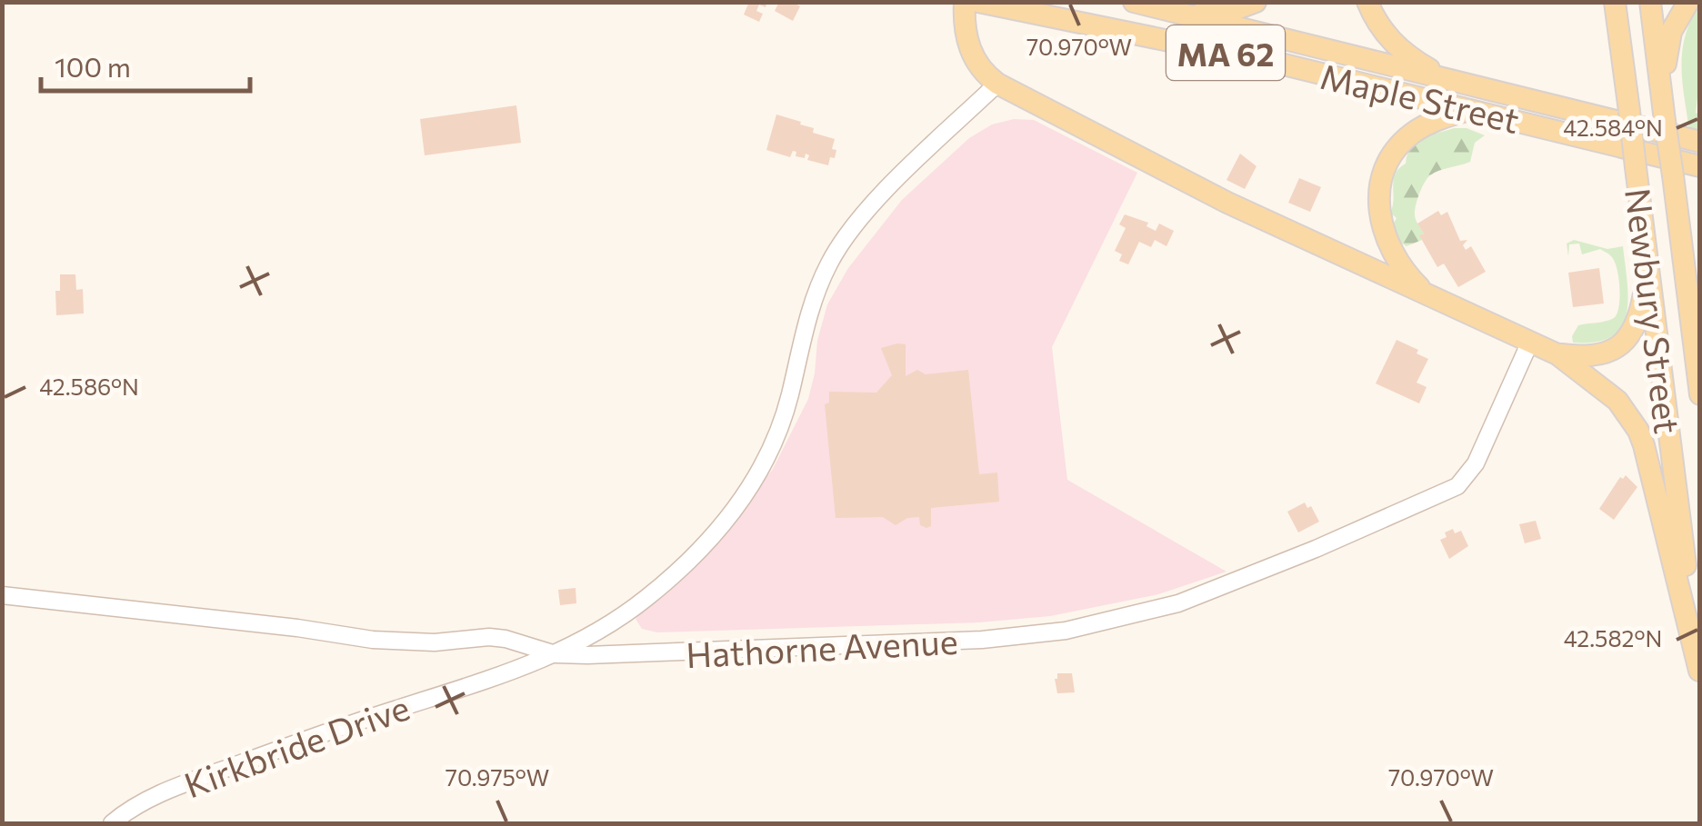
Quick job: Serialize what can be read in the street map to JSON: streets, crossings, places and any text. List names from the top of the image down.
{
  "streets": {
    "main road": ["MA 62", "Maple Street", "Newbury Street"],
    "street": ["Hathorne Avenue", "Kirkbride Drive"]
  },
  "crossings": [
    ["Hathorne Avenue", "Kirkbride Drive"]
  ],
  "scale_bar": "100 m",
  "coordinates": [
    "70.970°W",
    "42.584°N",
    "42.586°N",
    "42.582°N",
    "70.975°W"
  ]
}
